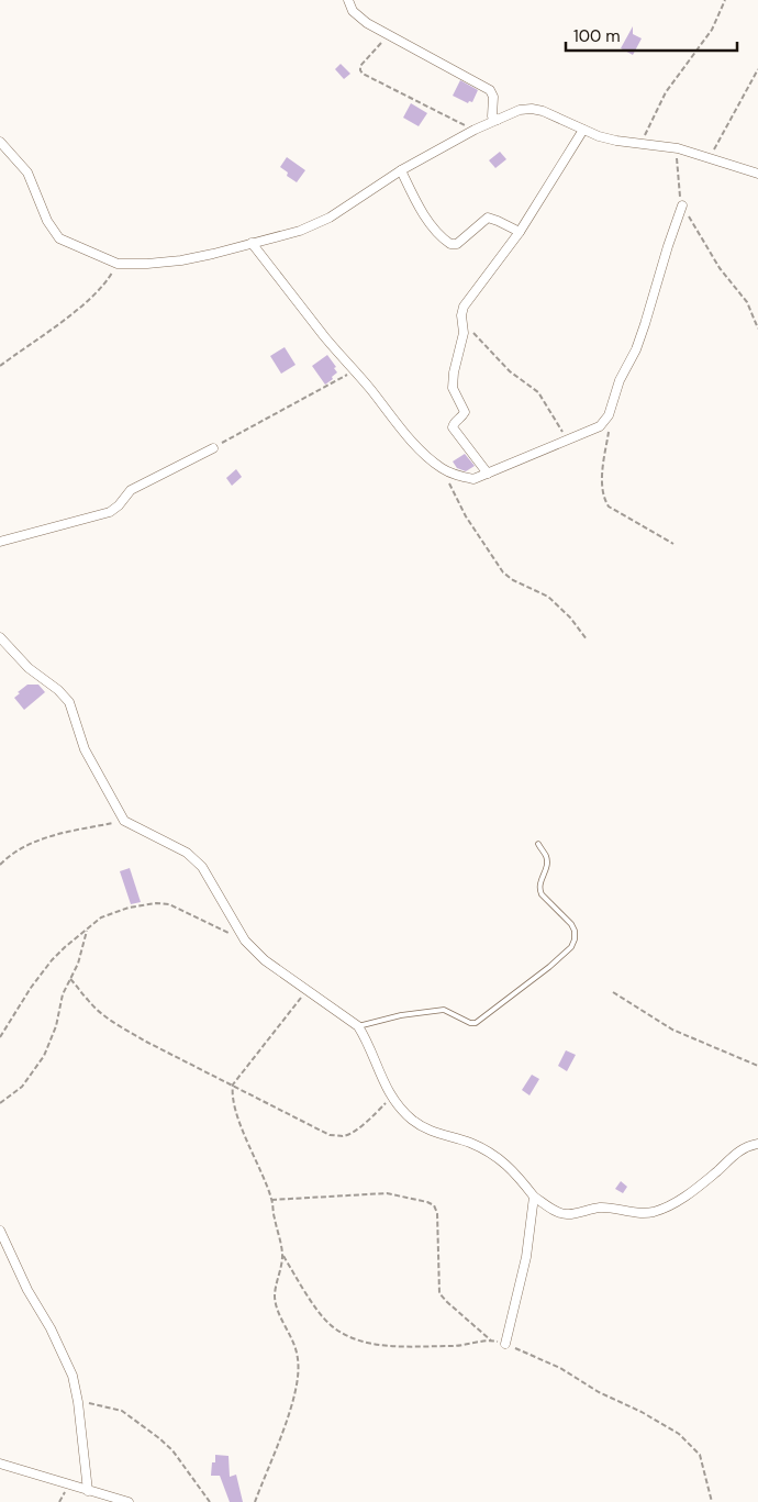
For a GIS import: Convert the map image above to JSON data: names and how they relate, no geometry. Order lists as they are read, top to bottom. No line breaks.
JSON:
{"scale_bar":"100 m"}
